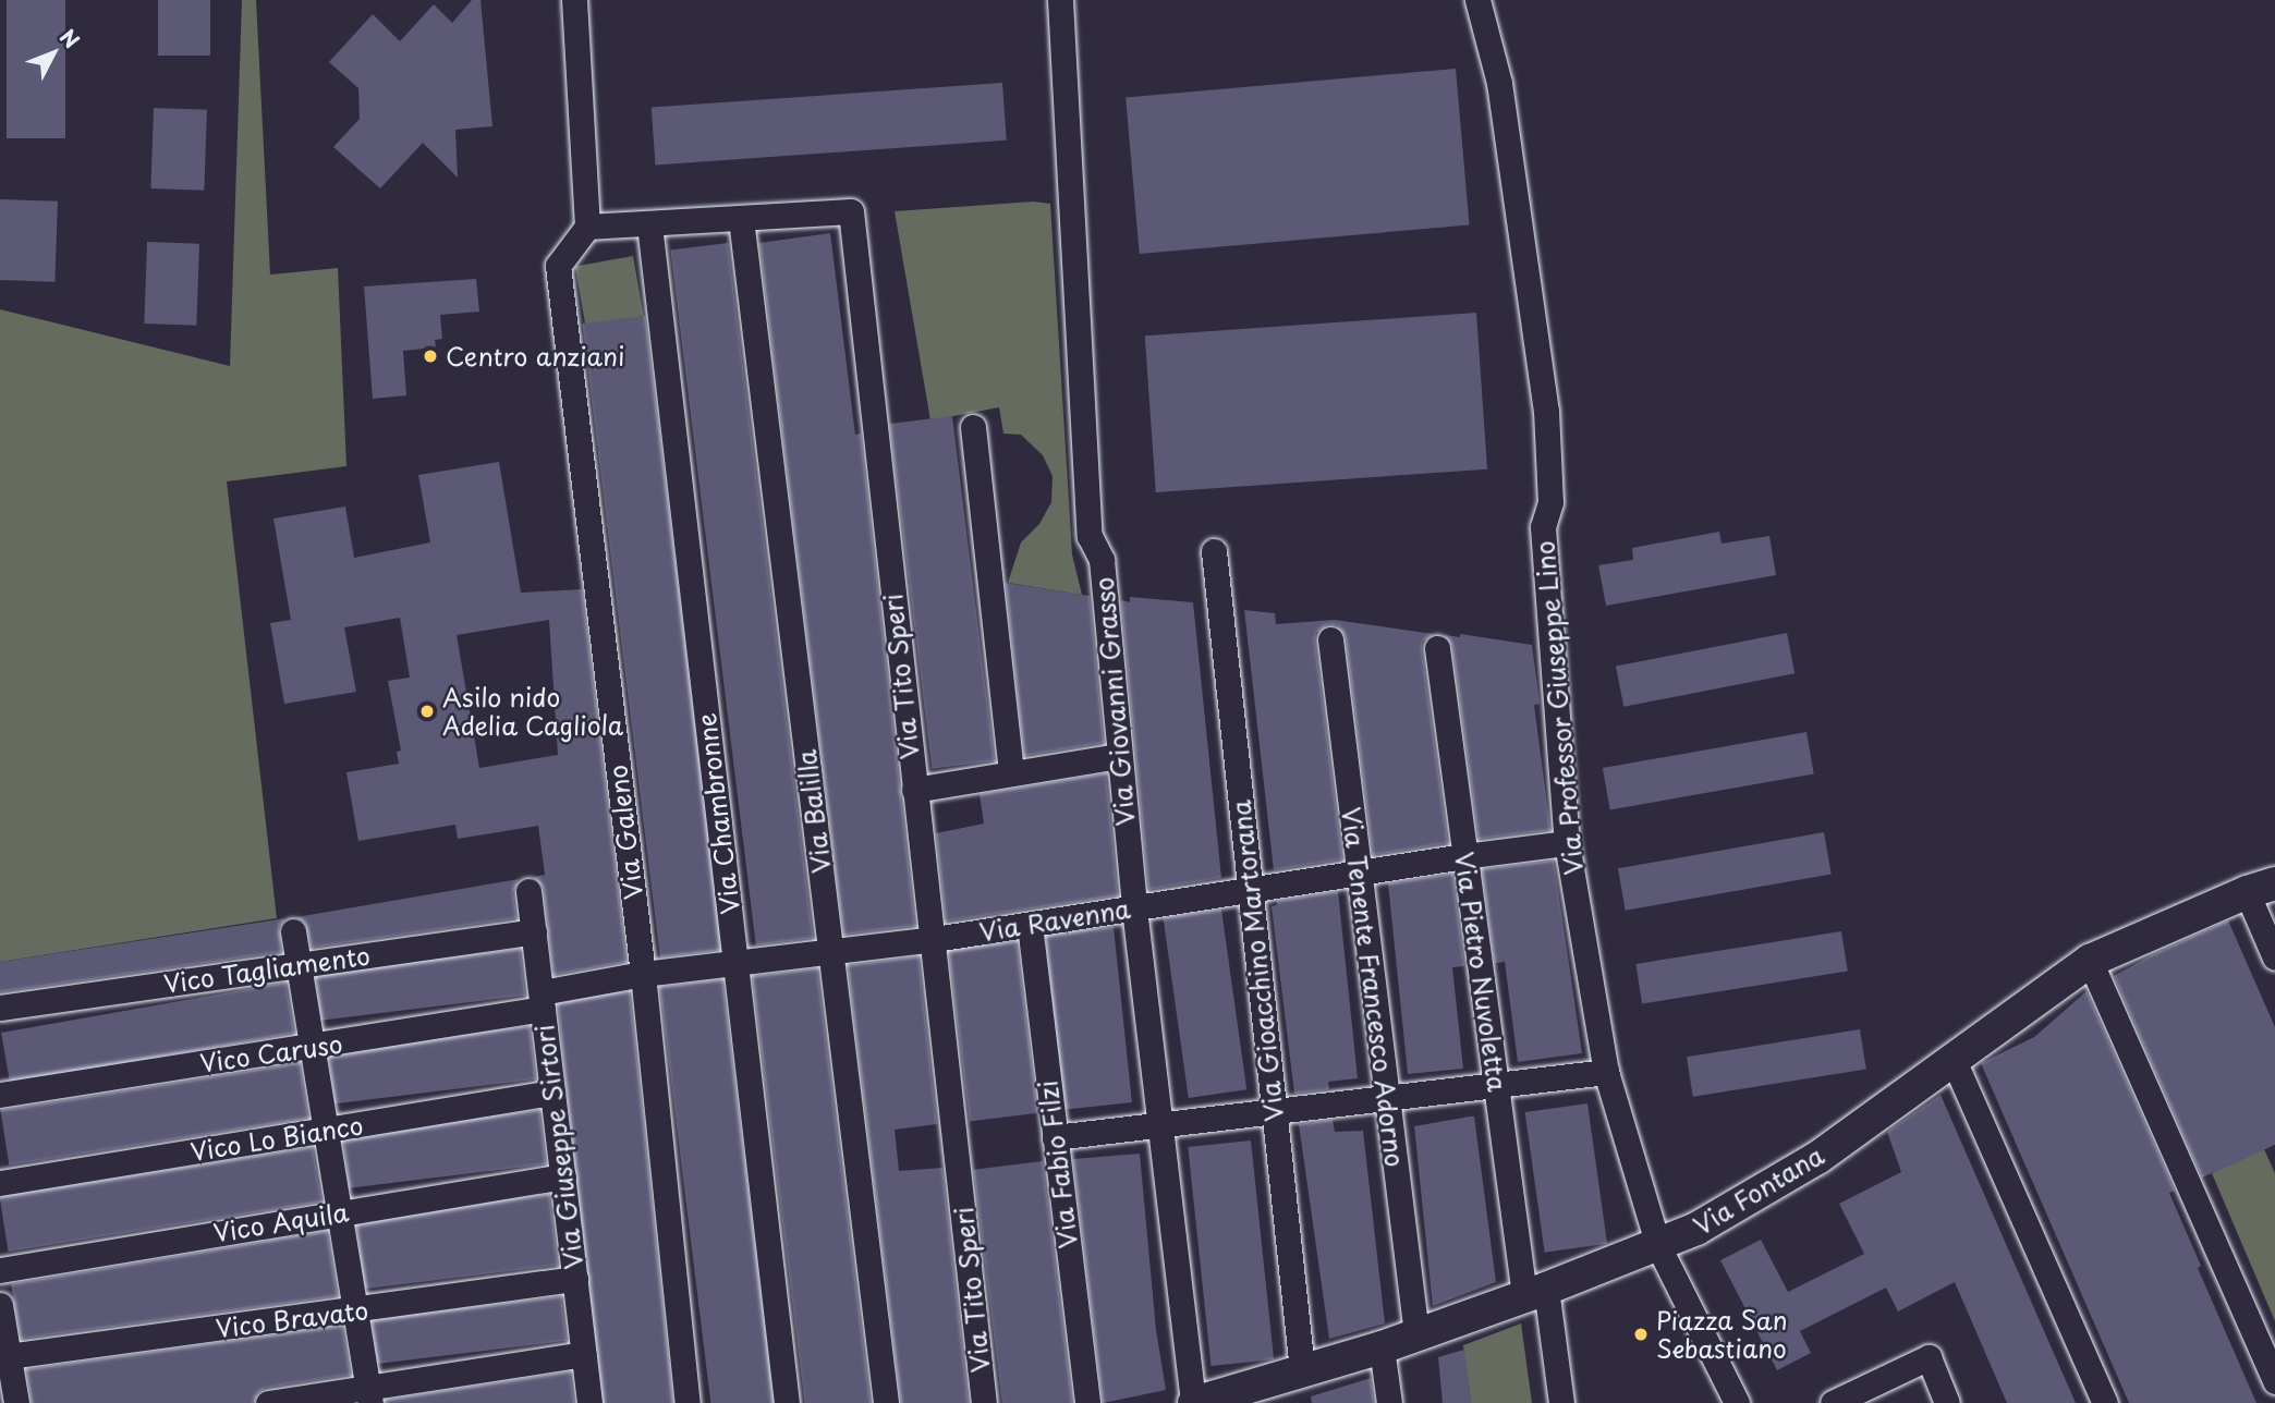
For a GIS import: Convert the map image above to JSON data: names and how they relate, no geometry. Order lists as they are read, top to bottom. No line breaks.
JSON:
{"streets":{"street":["Via Tito Speri","Via Giovanni Grasso","Via Professor Giuseppe Lino","Via Balilla","Via Chambronne","Via Galeno","Via Ravenna","Via Gioacchino Martorana","Vico Tagliamento","Via Pietro Nuvoletta","Via Tenente Francesco Adorno","Vico Caruso","Vico Lo Bianco","Via Giuseppe Sirtori","Via Fabio Filzi","Via Fontana","Vico Aquila","Vico Bravato"]},"crossings":[["Via Tito Speri","Via Balilla"],["Via Tito Speri","Via Chambronne"],["Via Tito Speri","Via Galeno"],["Via Tito Speri","Via Ravenna"],["Via Giovanni Grasso","Via Ravenna"],["Via Giovanni Grasso","Via Fontana"],["Via Professor Giuseppe Lino","Via Ravenna"],["Via Professor Giuseppe Lino","Via Fontana"],["Via Balilla","Via Ravenna"],["Via Chambronne","Via Ravenna"],["Via Galeno","Via Ravenna"],["Via Ravenna","Via Gioacchino Martorana"],["Via Ravenna","Via Pietro Nuvoletta"],["Via Ravenna","Via Tenente Francesco Adorno"],["Via Ravenna","Vico Caruso"],["Via Ravenna","Via Giuseppe Sirtori"],["Via Ravenna","Via Fabio Filzi"],["Via Gioacchino Martorana","Via Fontana"],["Vico Tagliamento","Via Giuseppe Sirtori"],["Via Pietro Nuvoletta","Via Fontana"],["Via Tenente Francesco Adorno","Via Fontana"],["Vico Caruso","Via Giuseppe Sirtori"],["Vico Lo Bianco","Via Giuseppe Sirtori"],["Via Giuseppe Sirtori","Vico Aquila"],["Via Giuseppe Sirtori","Vico Bravato"]],"places":["Centro anziani","Asilo nido Adelia Cagliola","Piazza San Sebastiano"],"north":"top right"}
